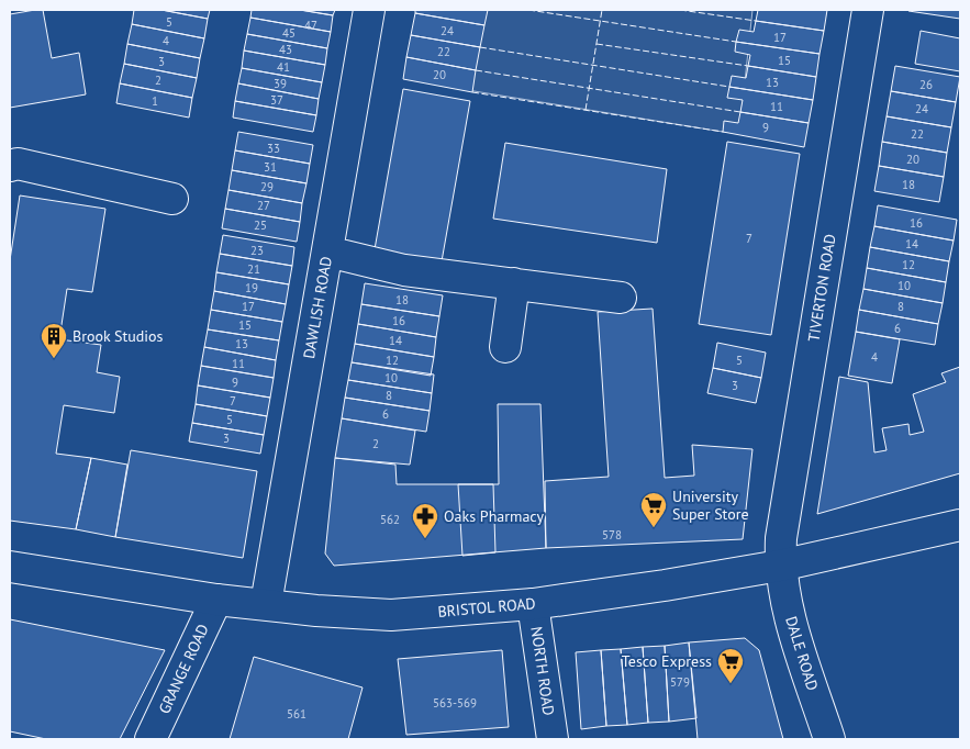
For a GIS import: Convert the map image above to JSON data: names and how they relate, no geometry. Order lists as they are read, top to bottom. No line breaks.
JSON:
{"streets":{"street":["TIVERTON ROAD","DAWLISH ROAD","BRISTOL ROAD","DALE ROAD","GRANGE ROAD","NORTH ROAD"]},"crossings":[["TIVERTON ROAD","BRISTOL ROAD"],["TIVERTON ROAD","DALE ROAD"],["DAWLISH ROAD","BRISTOL ROAD"],["BRISTOL ROAD","DALE ROAD"],["BRISTOL ROAD","GRANGE ROAD"],["BRISTOL ROAD","NORTH ROAD"]],"places":{"building":["Brook Studios"],"supermarket":["University Super Store","Tesco Express"],"pharmacy":["Oaks Pharmacy"]},"house_numbers":["5","47","24","45","17","4","43","22","15","3","41","20","2","13","39","26","37","1","11","24","9","22","33","20","31","18","29","27","16","25","7","14","23","12","21","10","19","18","17","8","16","15","6","14","13","4","12","5","11","10","9","3","8","7","6","5","3","2","562","578","579","563-569","561"]}
